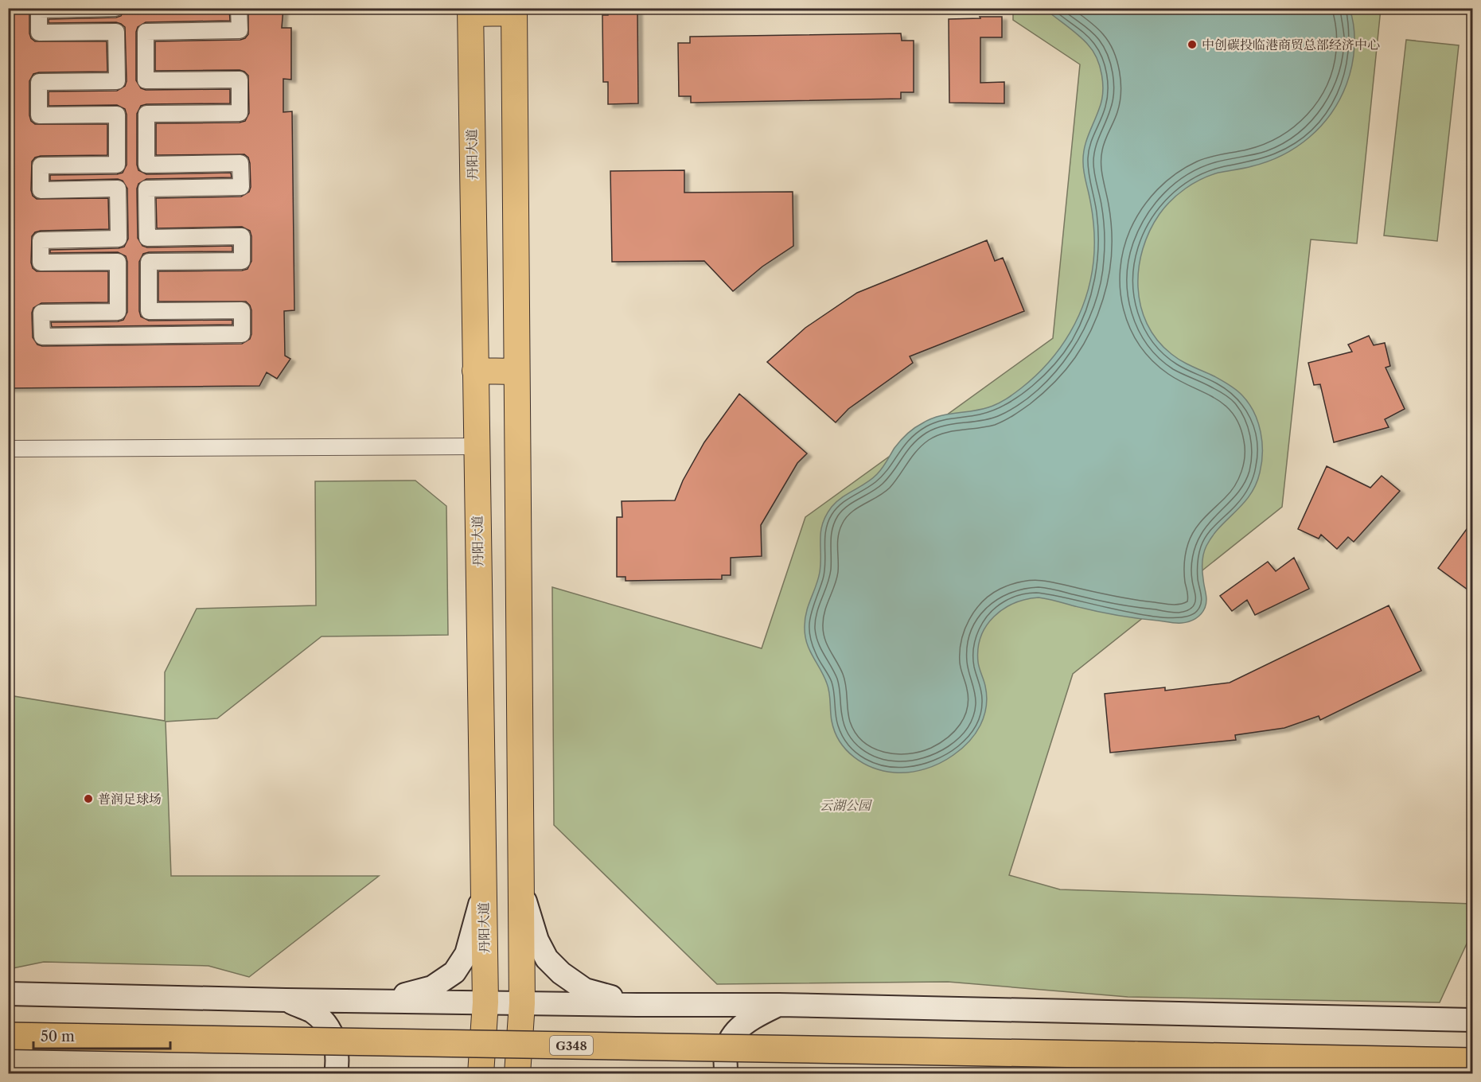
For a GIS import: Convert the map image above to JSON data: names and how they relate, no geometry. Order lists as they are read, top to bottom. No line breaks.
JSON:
{"streets":{"highway":["G348"],"main road":["丹阳大道"]},"parks":["云湖公园"],"places":["中创碳投临港商贸总部经济中心","普润足球场"],"scale_bar":"50 m"}
